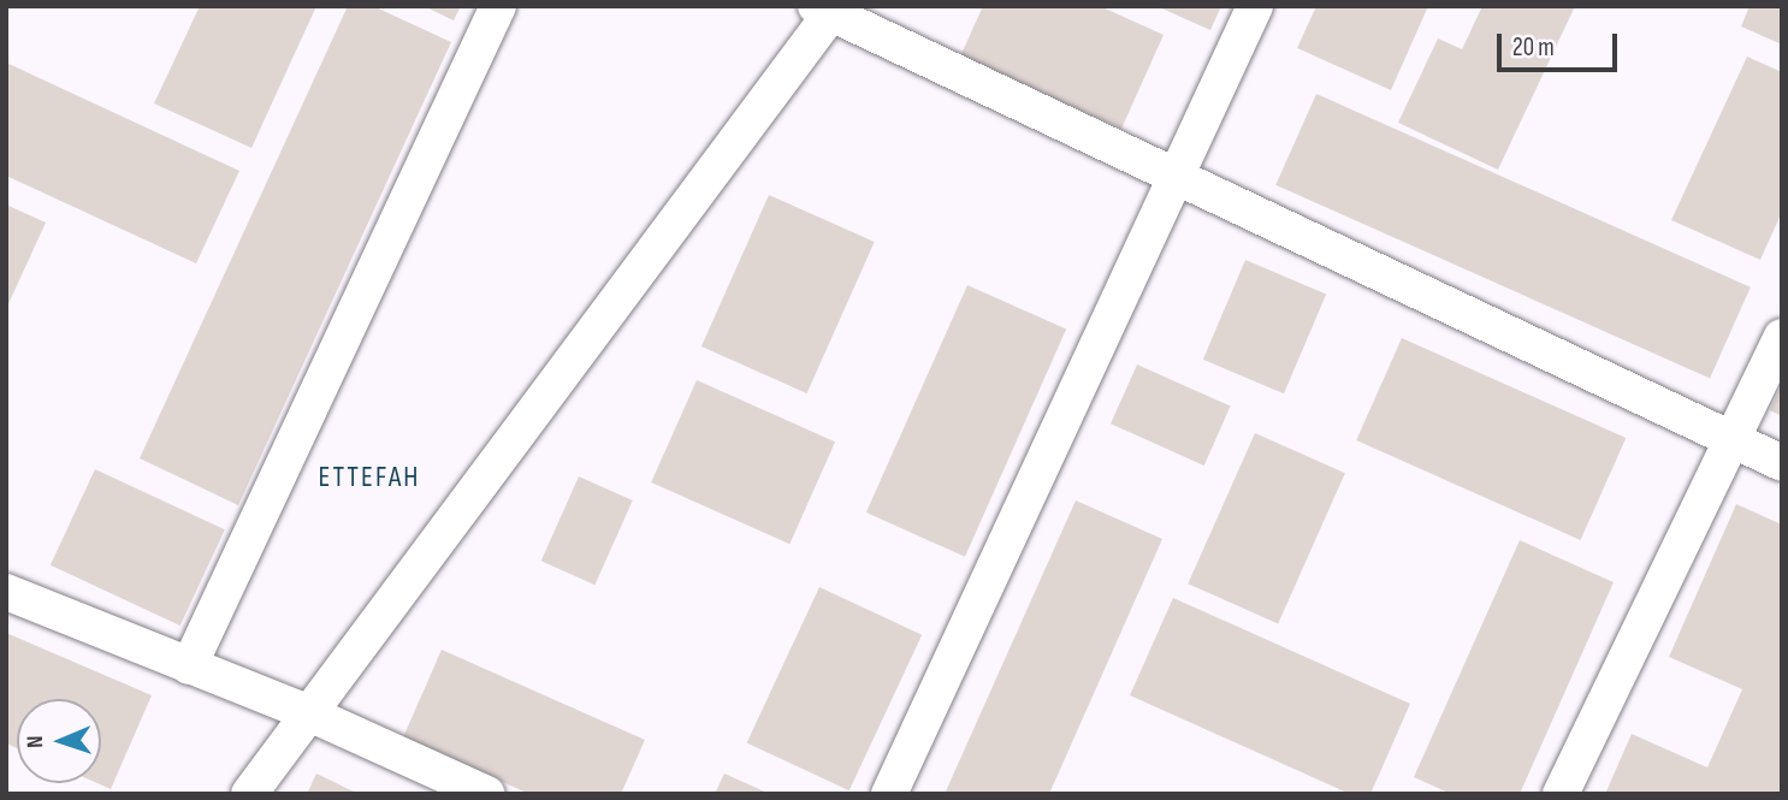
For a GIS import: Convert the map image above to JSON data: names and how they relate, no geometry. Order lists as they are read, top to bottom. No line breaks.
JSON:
{"districts":["ETTEFAH"],"scale_bar":"20 m","north":"left"}
